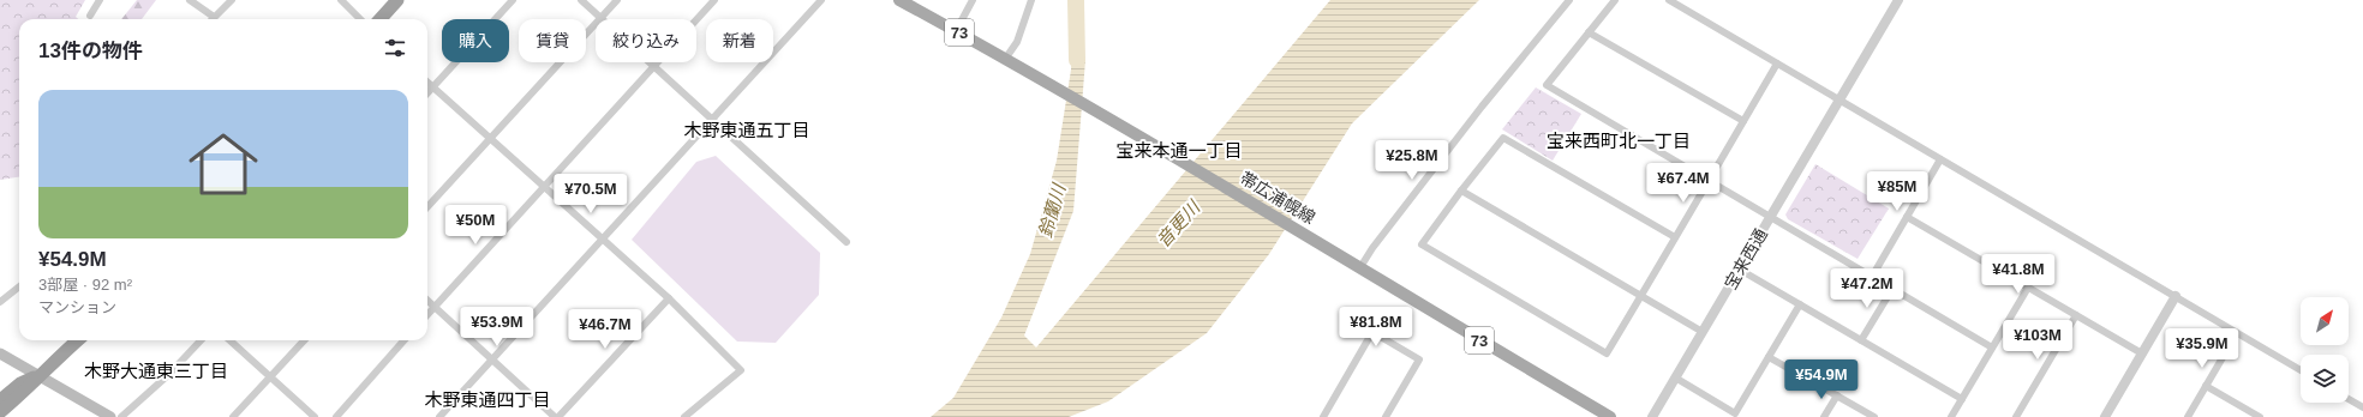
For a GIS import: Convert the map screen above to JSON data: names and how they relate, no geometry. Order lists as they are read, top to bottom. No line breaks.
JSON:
{"streets":{"main road":["73","帯広浦幌線"],"street":["宝来西通"]},"districts":["木野東通五丁目","宝来西町北一丁目","宝来本通一丁目","木野大通東三丁目","木野東通四丁目"],"water":["鈴蘭川","音更川"],"north":"top right","page":{"chip":["購入","賃貸","絞り込み","新着"],"heading":"13件の物件","list":[{"name":"¥54.9M","note":"3部屋 · 92 m² · マンション"}],"price":["¥25.8M","¥67.4M","¥85M","¥70.5M","¥50M","¥41.8M","¥47.2M","¥53.9M","¥81.8M","¥46.7M","¥103M","¥35.9M","¥54.9M"]}}
